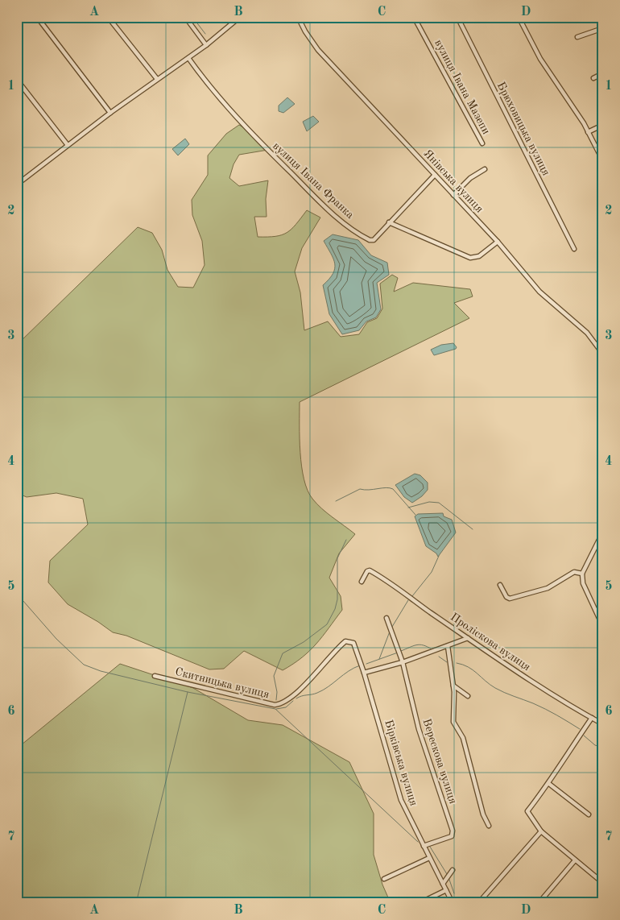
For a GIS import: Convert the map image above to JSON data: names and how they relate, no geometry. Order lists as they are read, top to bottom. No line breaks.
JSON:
{"streets":{"street":["вулиця Івана Мазепи","Брюховицька вулиця","вулиця Івана Франка","Янівська вулиця","Проліскова вулиця","Скитницька вулиця","Верескова вулиця","Бірківська вулиця"]},"crossings":[["вулиця Івана Франка","Янівська вулиця"],["Скитницька вулиця","Бірківська вулиця"],["Верескова вулиця","Бірківська вулиця"]],"grid":{"columns":["A","B","C","D"],"rows":["1","2","3","4","5","6","7"]}}
